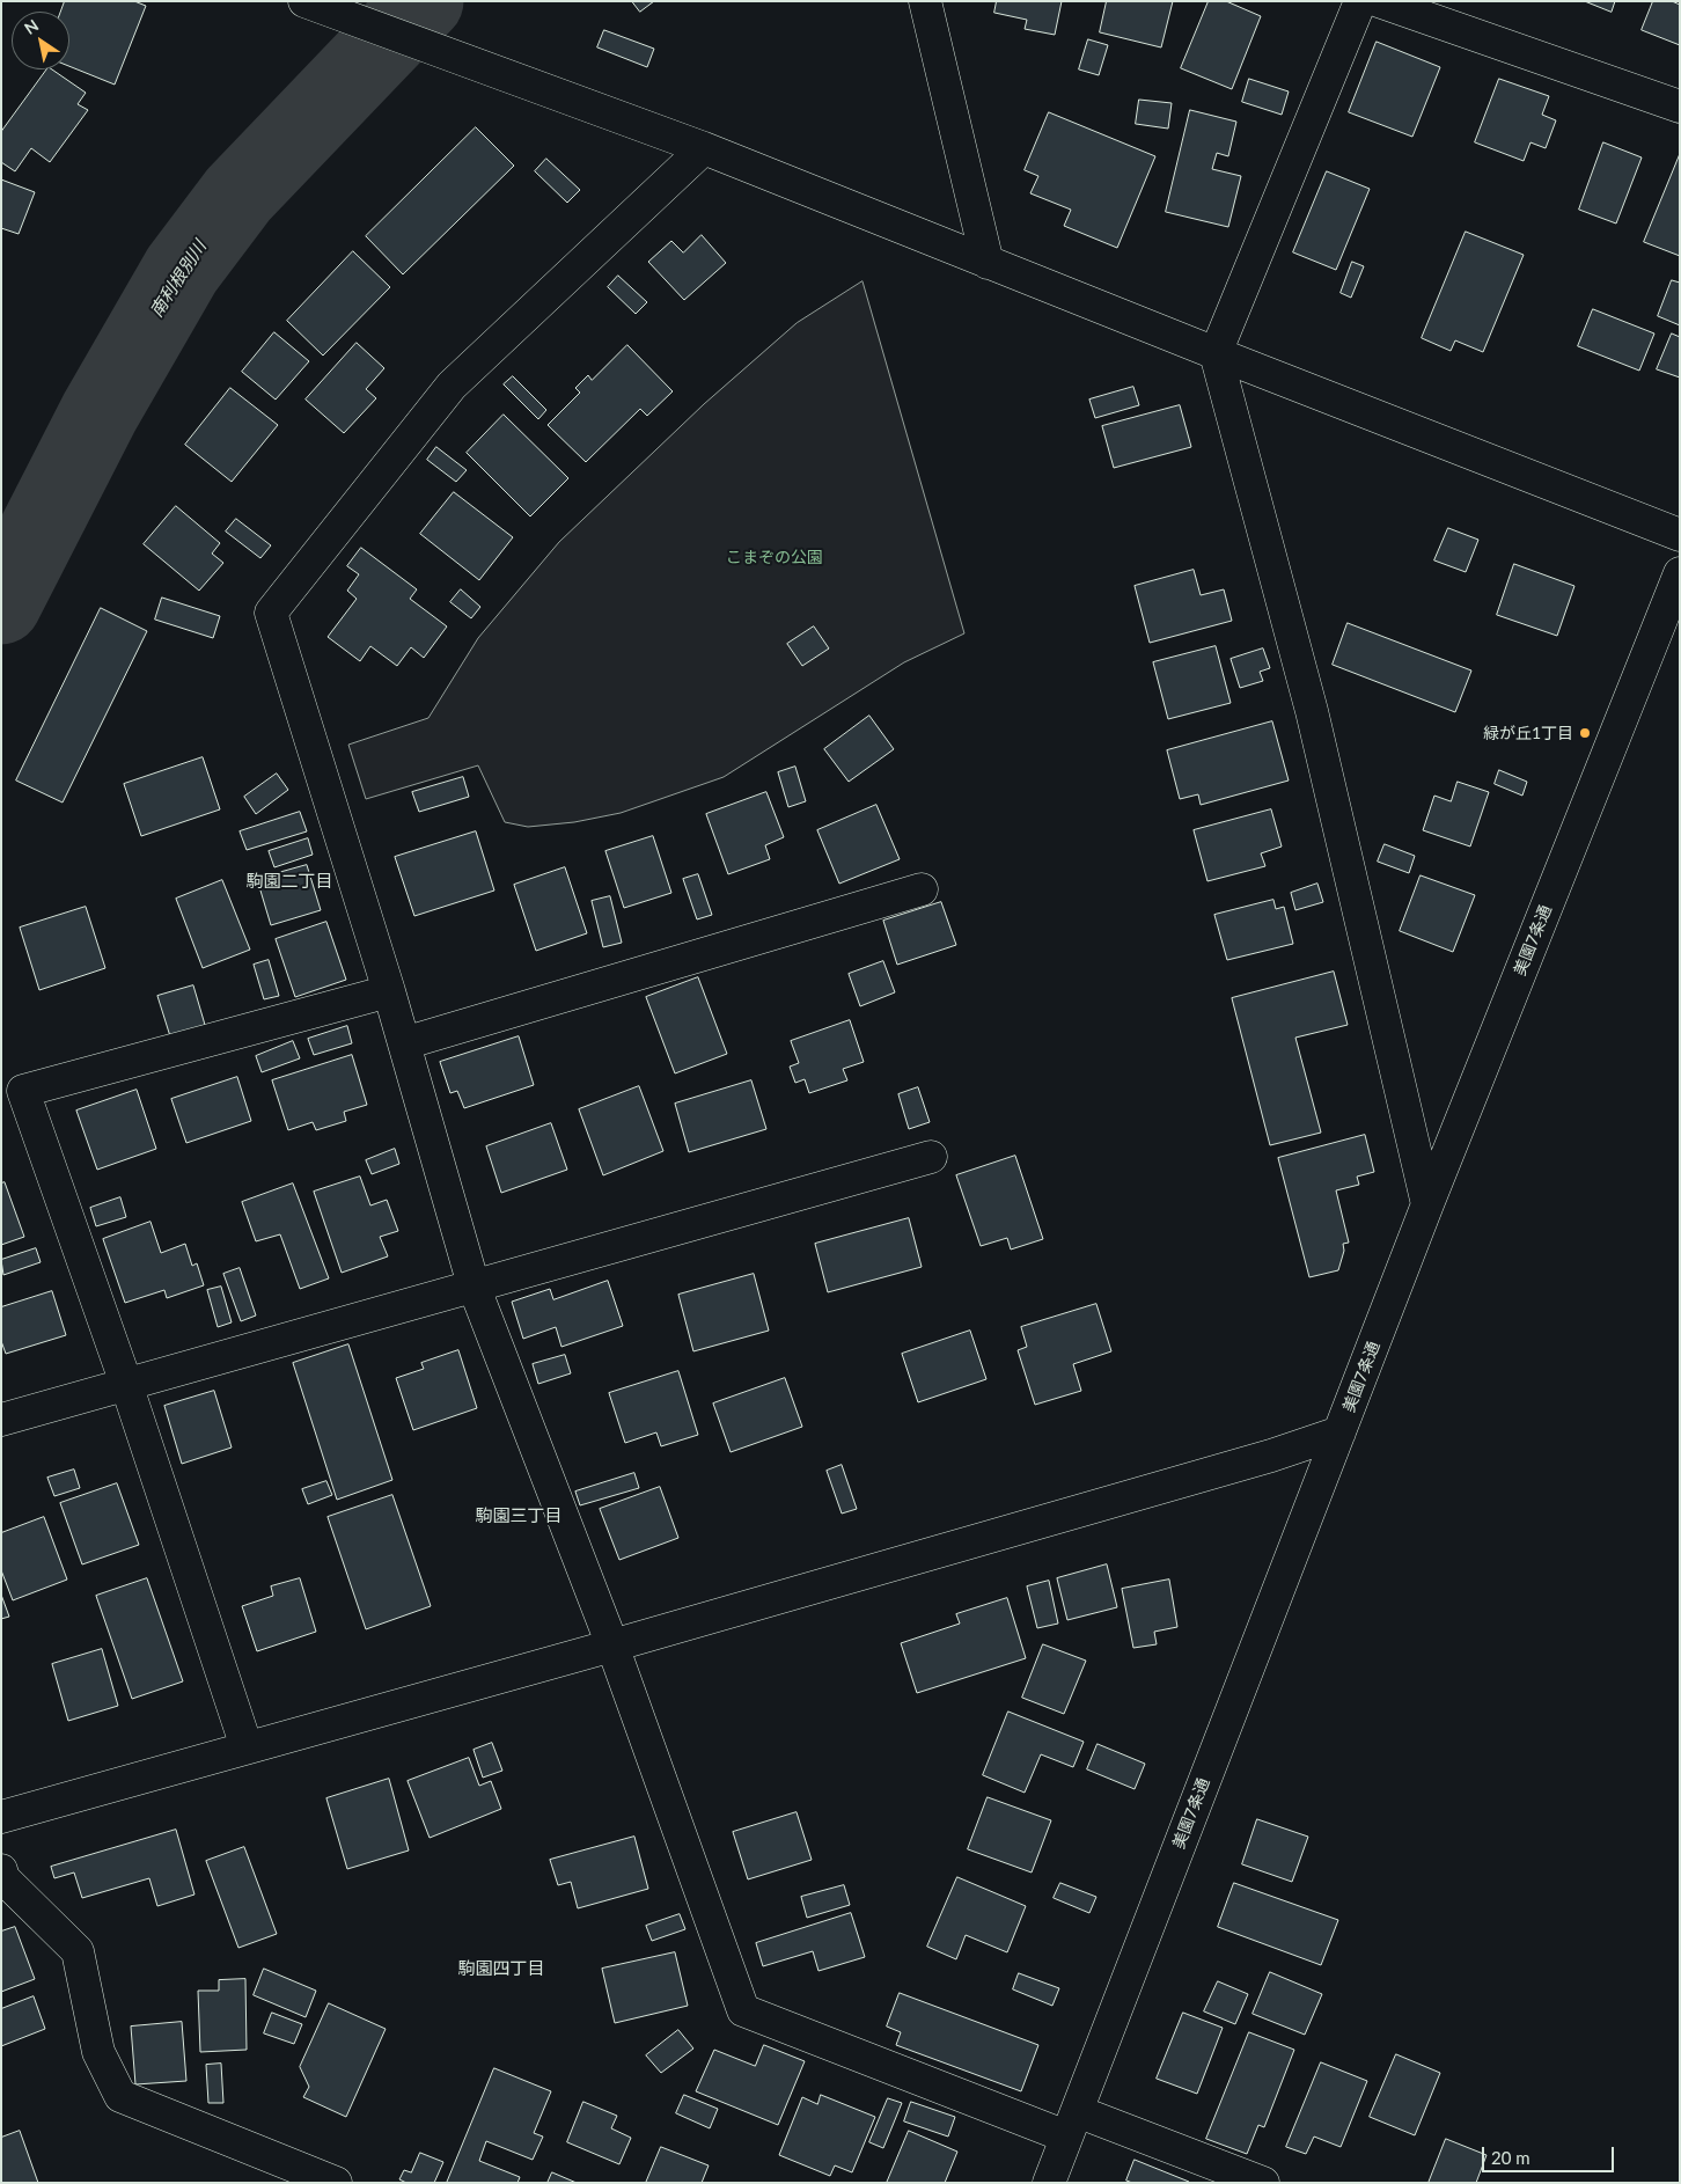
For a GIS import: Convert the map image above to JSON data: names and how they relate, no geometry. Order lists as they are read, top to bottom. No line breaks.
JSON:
{"streets":{"street":["美園7条通"]},"districts":["駒園二丁目","駒園三丁目","駒園四丁目"],"water":["南利根別川"],"parks":["こまぞの公園"],"places":["緑が丘1丁目"],"scale_bar":"20 m","north":"top left"}
